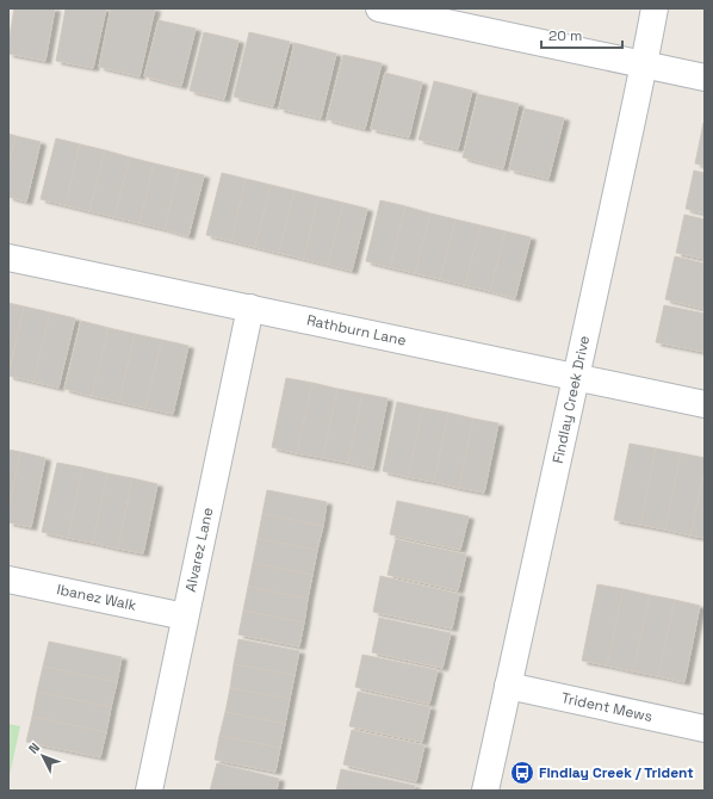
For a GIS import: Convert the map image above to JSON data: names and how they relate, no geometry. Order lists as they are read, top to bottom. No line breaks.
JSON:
{"streets":{"street":["Rathburn Lane","Findlay Creek Drive","Alvarez Lane","Ibanez Walk","Trident Mews"]},"crossings":[["Rathburn Lane","Findlay Creek Drive"],["Rathburn Lane","Alvarez Lane"],["Findlay Creek Drive","Trident Mews"],["Alvarez Lane","Ibanez Walk"]],"places":{"bus stop":["Findlay Creek / Trident"]},"scale_bar":"20 m","north":"top left"}
